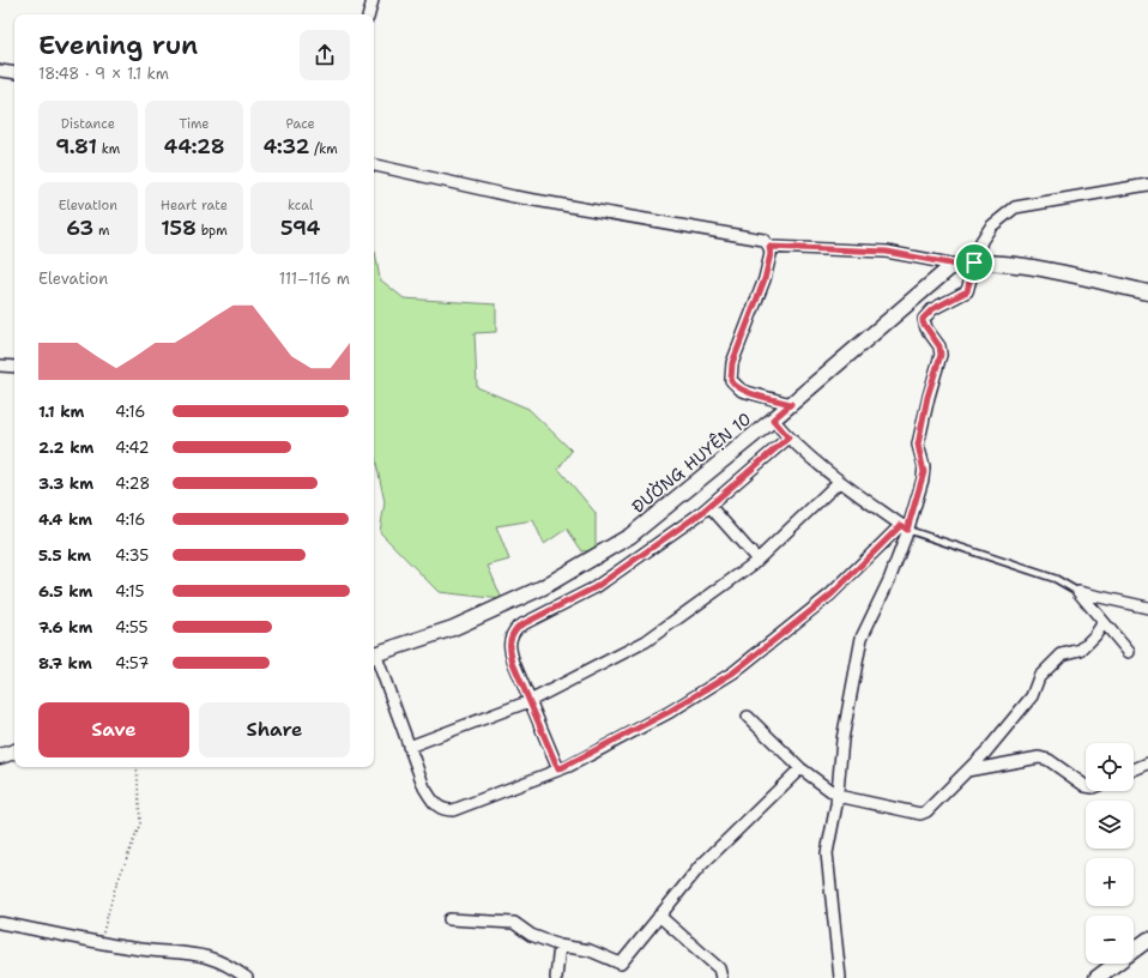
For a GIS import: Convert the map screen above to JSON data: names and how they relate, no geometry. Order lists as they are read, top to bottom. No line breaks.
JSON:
{"streets":{"street":["ĐƯỜNG HUYỆN 10"]},"page":{"heading":["Evening run","18:48 · 9 × 1.1 km"],"stats":[["Distance","9.81 km"],["Time","44:28"],["Pace","4:32 /km"],["Elevation","63 m"],["Heart rate","158 bpm"],["kcal","594"]],"chart":["Elevation","111–116 m"],"list":[{"name":"1.1 km","note":"4:16"},{"name":"2.2 km","note":"4:42"},{"name":"3.3 km","note":"4:28"},{"name":"4.4 km","note":"4:16"},{"name":"5.5 km","note":"4:35"},{"name":"6.5 km","note":"4:15"},{"name":"7.6 km","note":"4:55"},{"name":"8.7 km","note":"4:57"}],"buttons":["Save","Share"],"map_buttons":["+","−"]}}
